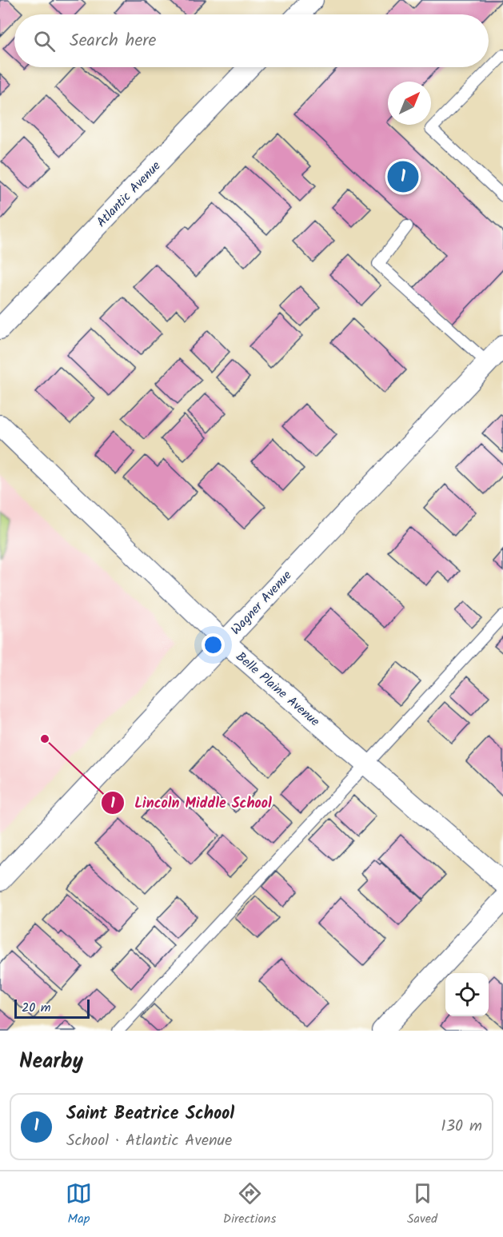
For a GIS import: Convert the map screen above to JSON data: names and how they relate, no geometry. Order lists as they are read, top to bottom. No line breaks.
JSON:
{"streets":{"street":["Atlantic Avenue","Wagner Avenue","Belle Plaine Avenue"]},"crossings":[["Wagner Avenue","Belle Plaine Avenue"]],"places":["Lincoln Middle School"],"scale_bar":"20 m","north":"top right","page":{"search":"Search here","pins":"1","scale":"20 m","heading":"Nearby","list":[{"mark":"1","name":"Saint Beatrice School","note":"School · Atlantic Avenue","value":"130 m"}],"nav":["Map","Directions","Saved"]}}
